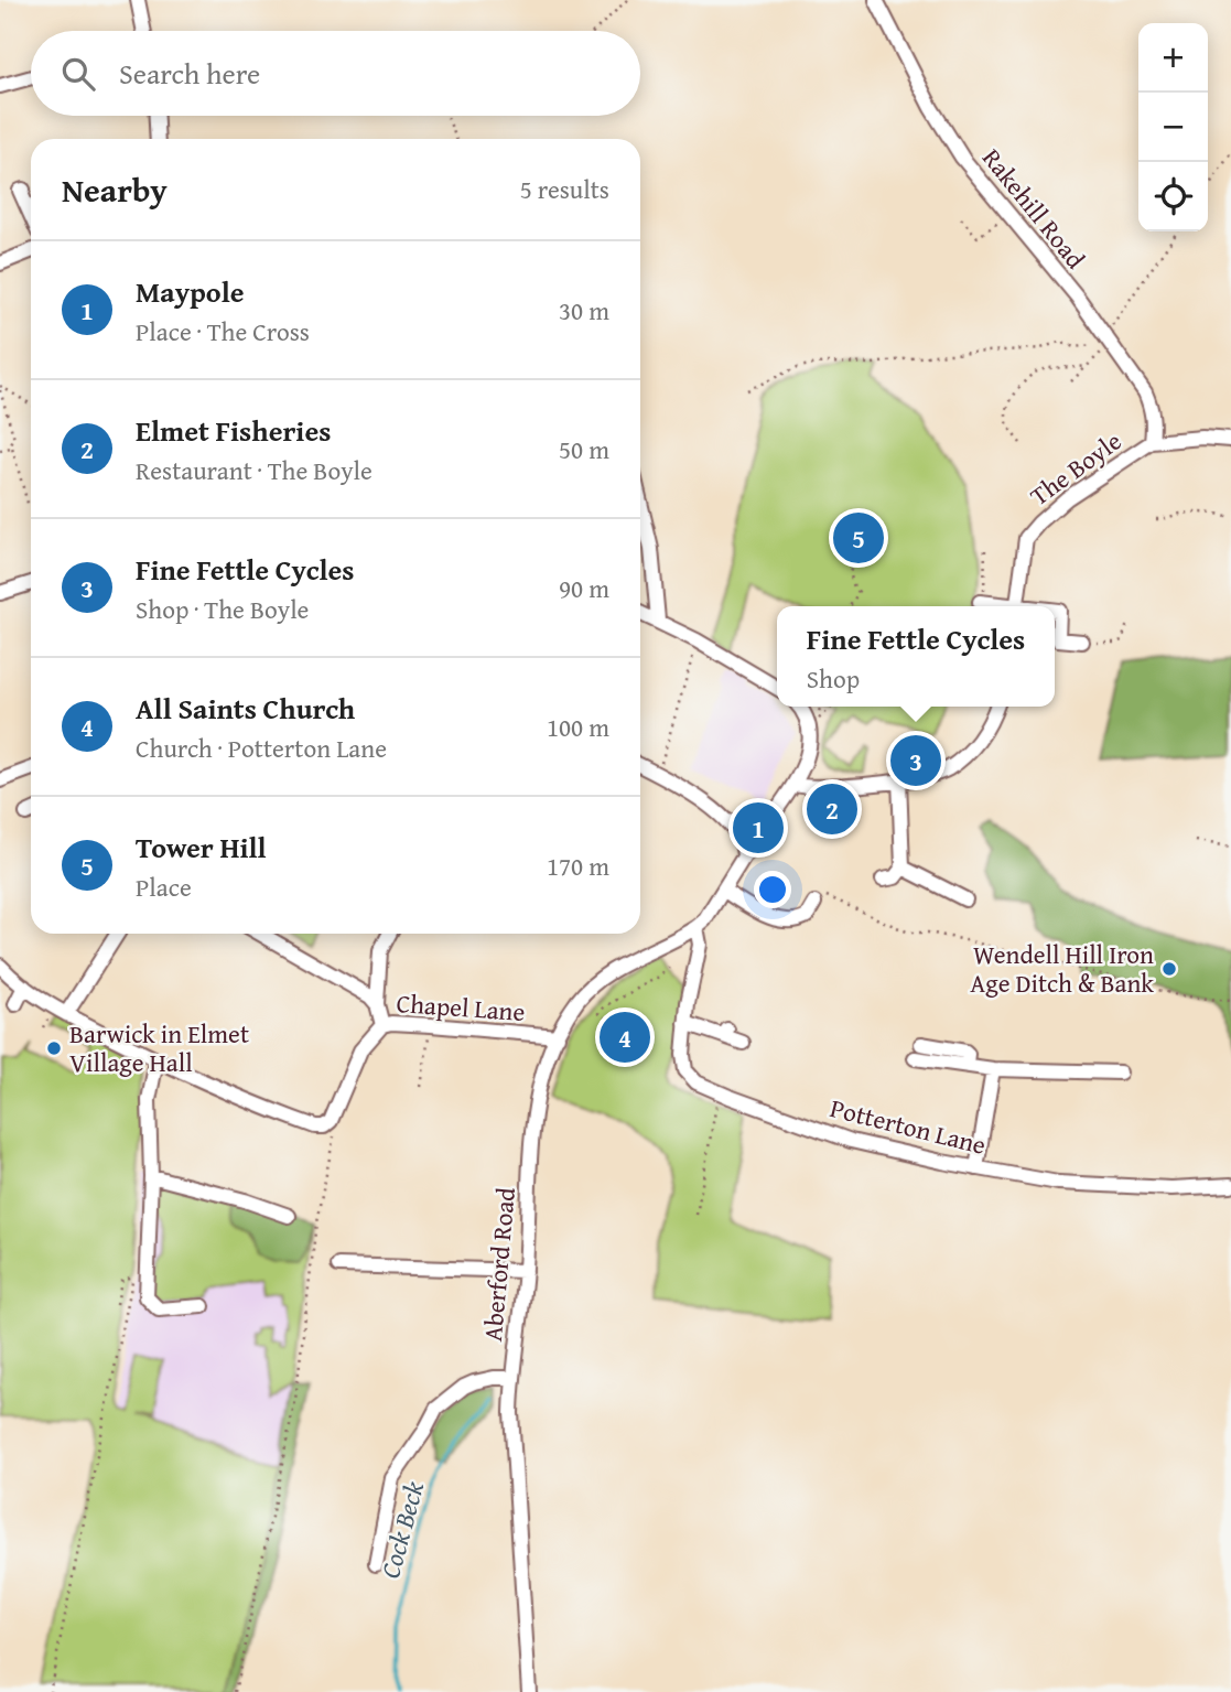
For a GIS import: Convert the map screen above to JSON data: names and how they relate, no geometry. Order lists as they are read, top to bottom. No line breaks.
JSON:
{"streets":{"street":["Rakehill Road","The Boyle","Chapel Lane","Potterton Lane","Aberford Road"]},"crossings":[["Rakehill Road","The Boyle"],["Chapel Lane","Aberford Road"],["Potterton Lane","Aberford Road"]],"water":["Cock Beck"],"places":["Wendell Hill Iron Age Ditch & Bank","Barwick in Elmet Village Hall"],"page":{"map_buttons":["+","−"],"search":"Search here","heading":["Nearby","5 results"],"list":[{"mark":"1","name":"Maypole","note":"Place · The Cross","value":"30 m"},{"mark":"2","name":"Elmet Fisheries","note":"Restaurant · The Boyle","value":"50 m"},{"mark":"3","name":"Fine Fettle Cycles","note":"Shop · The Boyle","value":"90 m"},{"mark":"4","name":"All Saints Church","note":"Church · Potterton Lane","value":"100 m"},{"mark":"5","name":"Tower Hill","note":"Place","value":"170 m"}],"pins":["5","3","2","1","4"],"popup":["Fine Fettle Cycles","Shop"]}}
